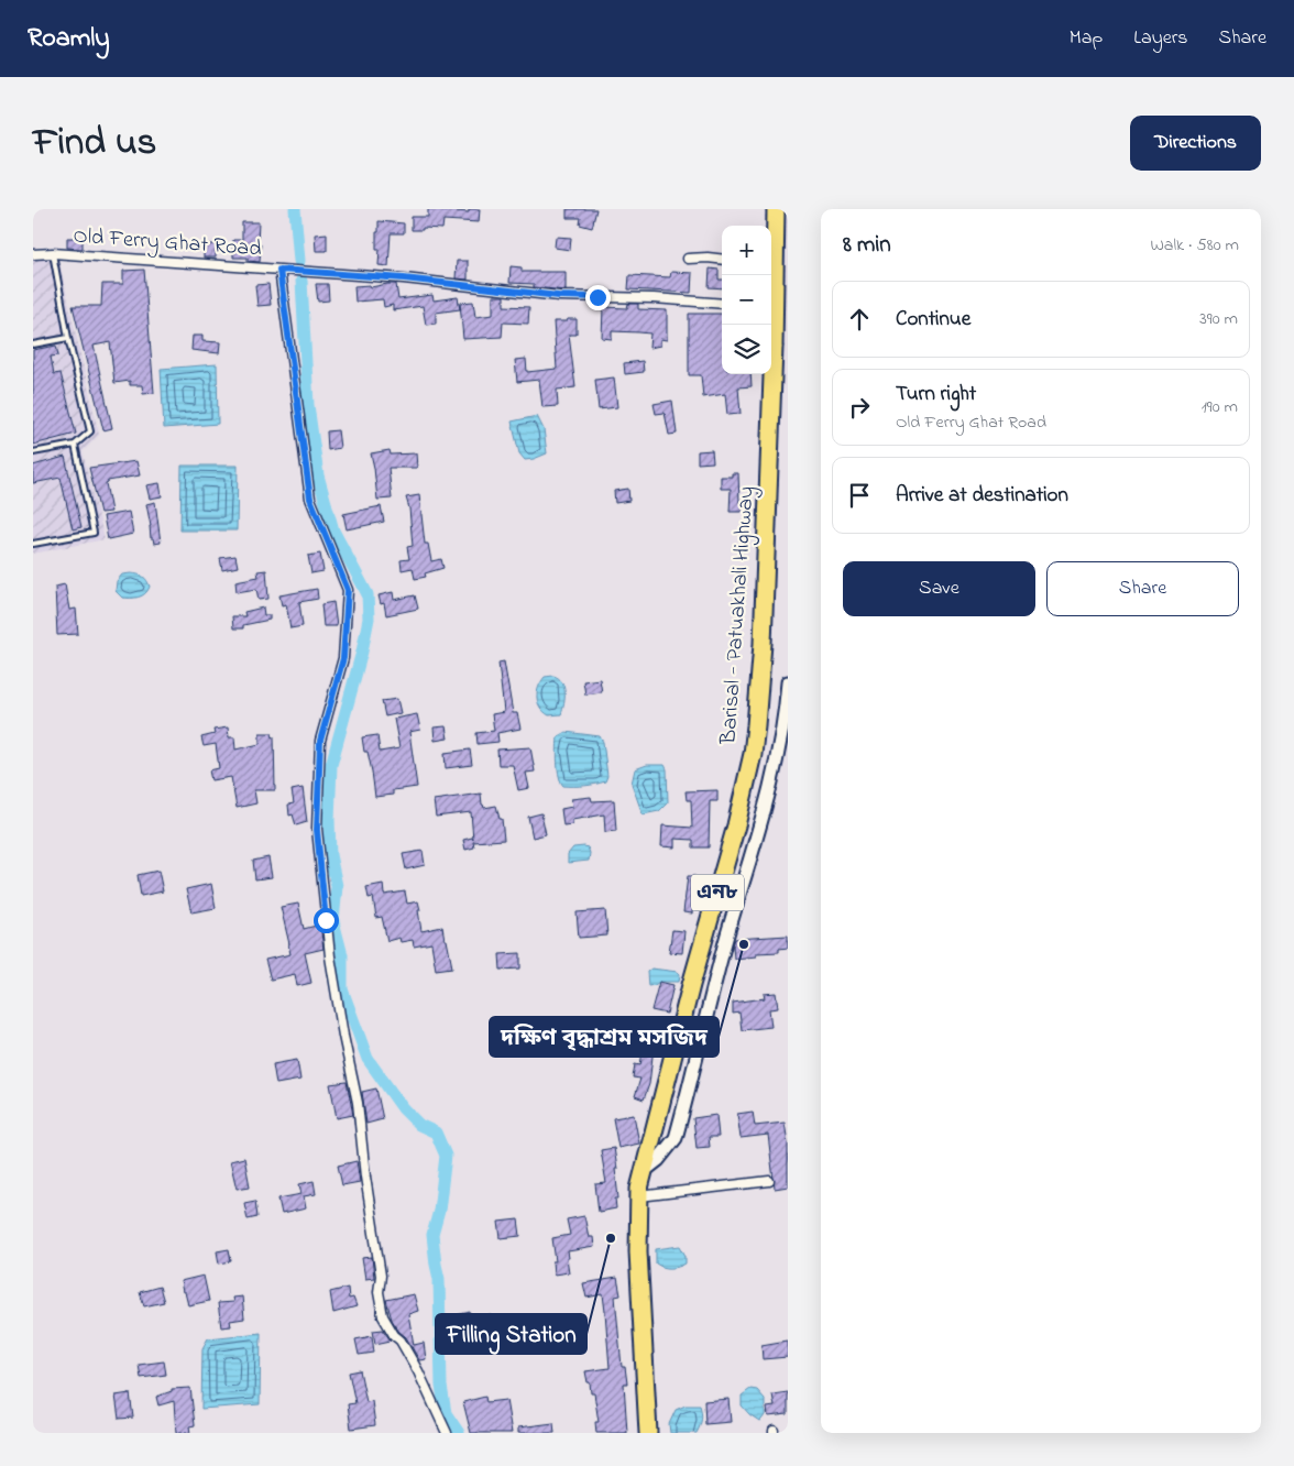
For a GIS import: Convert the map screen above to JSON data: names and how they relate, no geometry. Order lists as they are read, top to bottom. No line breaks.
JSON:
{"streets":{"highway":["Barisal - Patuakhali Highway","এন৮"],"street":["Old Ferry Ghat Road"]},"places":["দক্ষিণ বৃদ্ধাশ্রম মসজিদ","Filling Station"],"page":{"header":"Roamly","nav":["Map","Layers","Share"],"title":"Find us","buttons":["Directions",["Save","Share"]],"heading":["8 min","Walk · 580 m"],"map_buttons":["+","−"],"list":[["Continue","390 m"],["Turn right","Old Ferry Ghat Road","190 m"],"Arrive at destination"]}}
